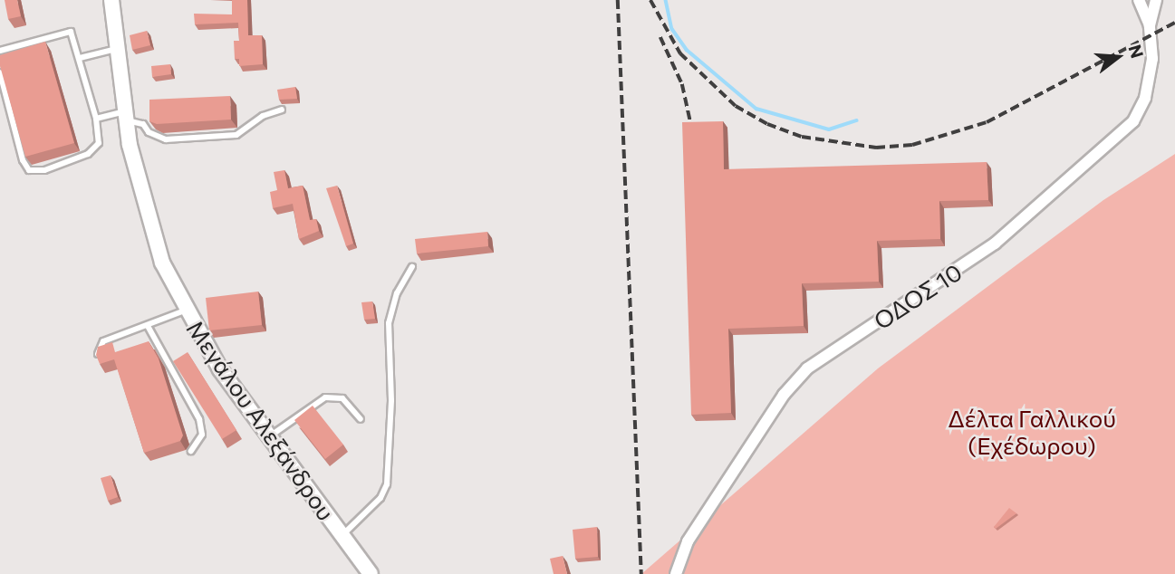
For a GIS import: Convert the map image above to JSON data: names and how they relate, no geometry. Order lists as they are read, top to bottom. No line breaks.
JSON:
{"streets":{"street":["ΟΔΟΣ 10","Μεγάλου Αλεξάνδρου"]},"parks":["Δέλτα Γαλλικού (Εχέδωρου)"],"north":"right"}
